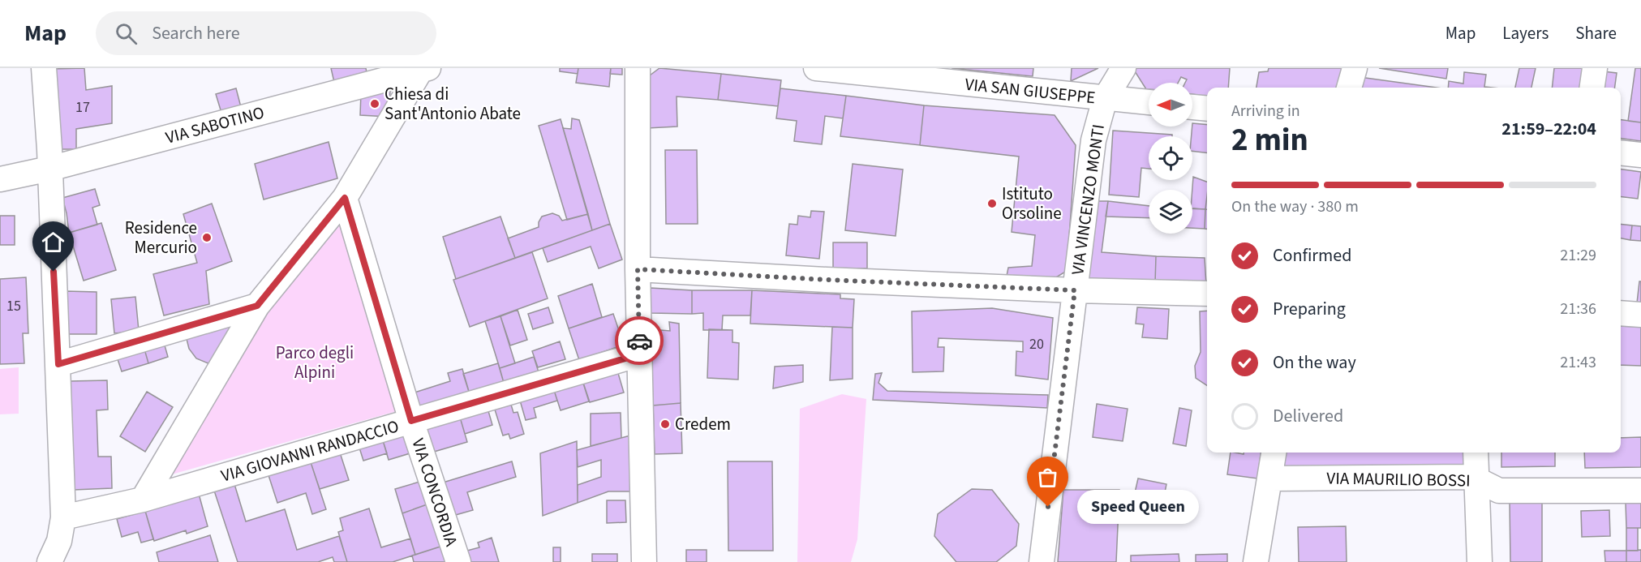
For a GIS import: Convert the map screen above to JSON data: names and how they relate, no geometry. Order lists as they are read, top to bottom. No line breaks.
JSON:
{"streets":{"street":["VIA SAN GIUSEPPE","VIA SABOTINO","VIA VINCENZO MONTI","VIA GIOVANNI RANDACCIO","VIA MAURILIO BOSSI","VIA CONCORDIA"]},"crossings":[["VIA SAN GIUSEPPE","VIA VINCENZO MONTI"],["VIA GIOVANNI RANDACCIO","VIA CONCORDIA"]],"parks":["Parco degli Alpini"],"places":["Chiesa di Sant'Antonio Abate","Istituto Orsoline","Residence Mercurio","Credem","Speed Queen"],"house_numbers":["17","15","20"],"north":"left","page":{"header":"Map","search":"Search here","nav":["Map","Layers","Share"],"heading":["2 min","Arriving in","21:59–22:04"],"bar":"On the way · 380 m","list":[["Confirmed","21:29"],["Preparing","21:36"],["On the way","21:43"],"Delivered"],"bubble":"Speed Queen"}}
